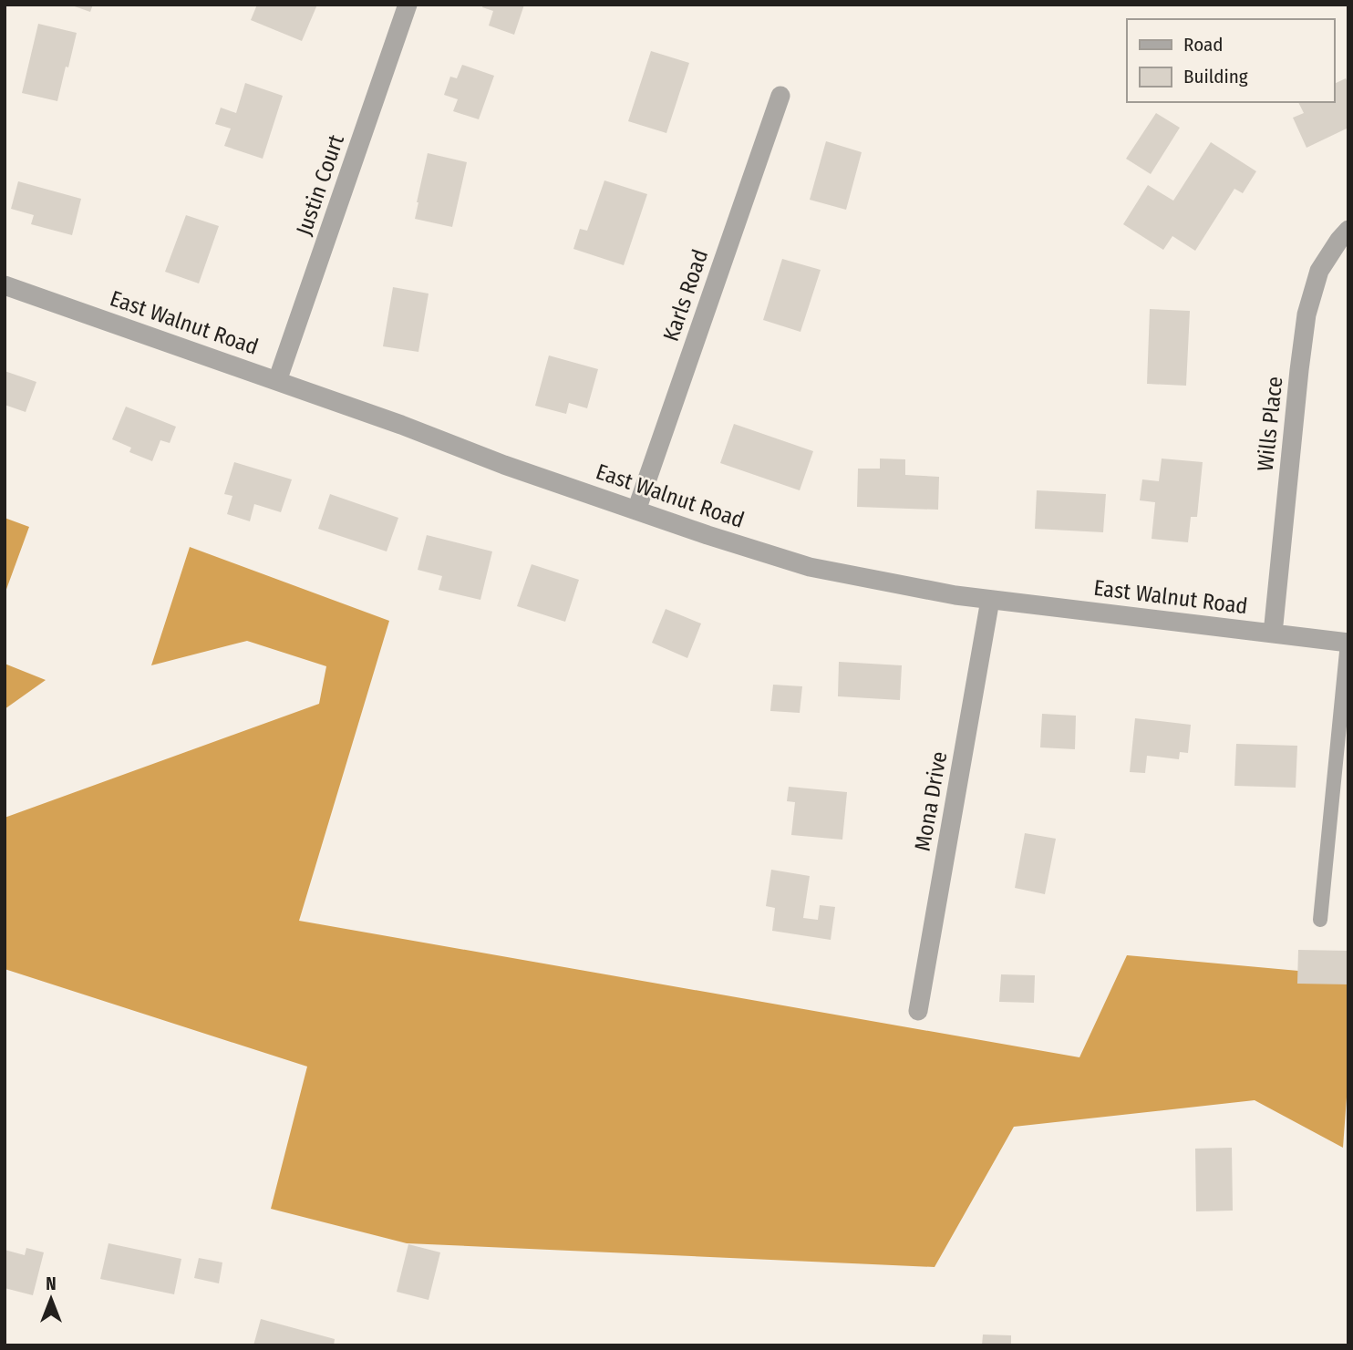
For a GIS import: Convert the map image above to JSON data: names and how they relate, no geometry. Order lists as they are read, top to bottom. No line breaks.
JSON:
{"streets":{"street":["Justin Court","Karls Road","East Walnut Road","Wills Place","Mona Drive"]},"crossings":[["Justin Court","East Walnut Road"],["Karls Road","East Walnut Road"],["East Walnut Road","Wills Place"],["East Walnut Road","Mona Drive"]],"legend":["Road","Building"],"north":"top"}
